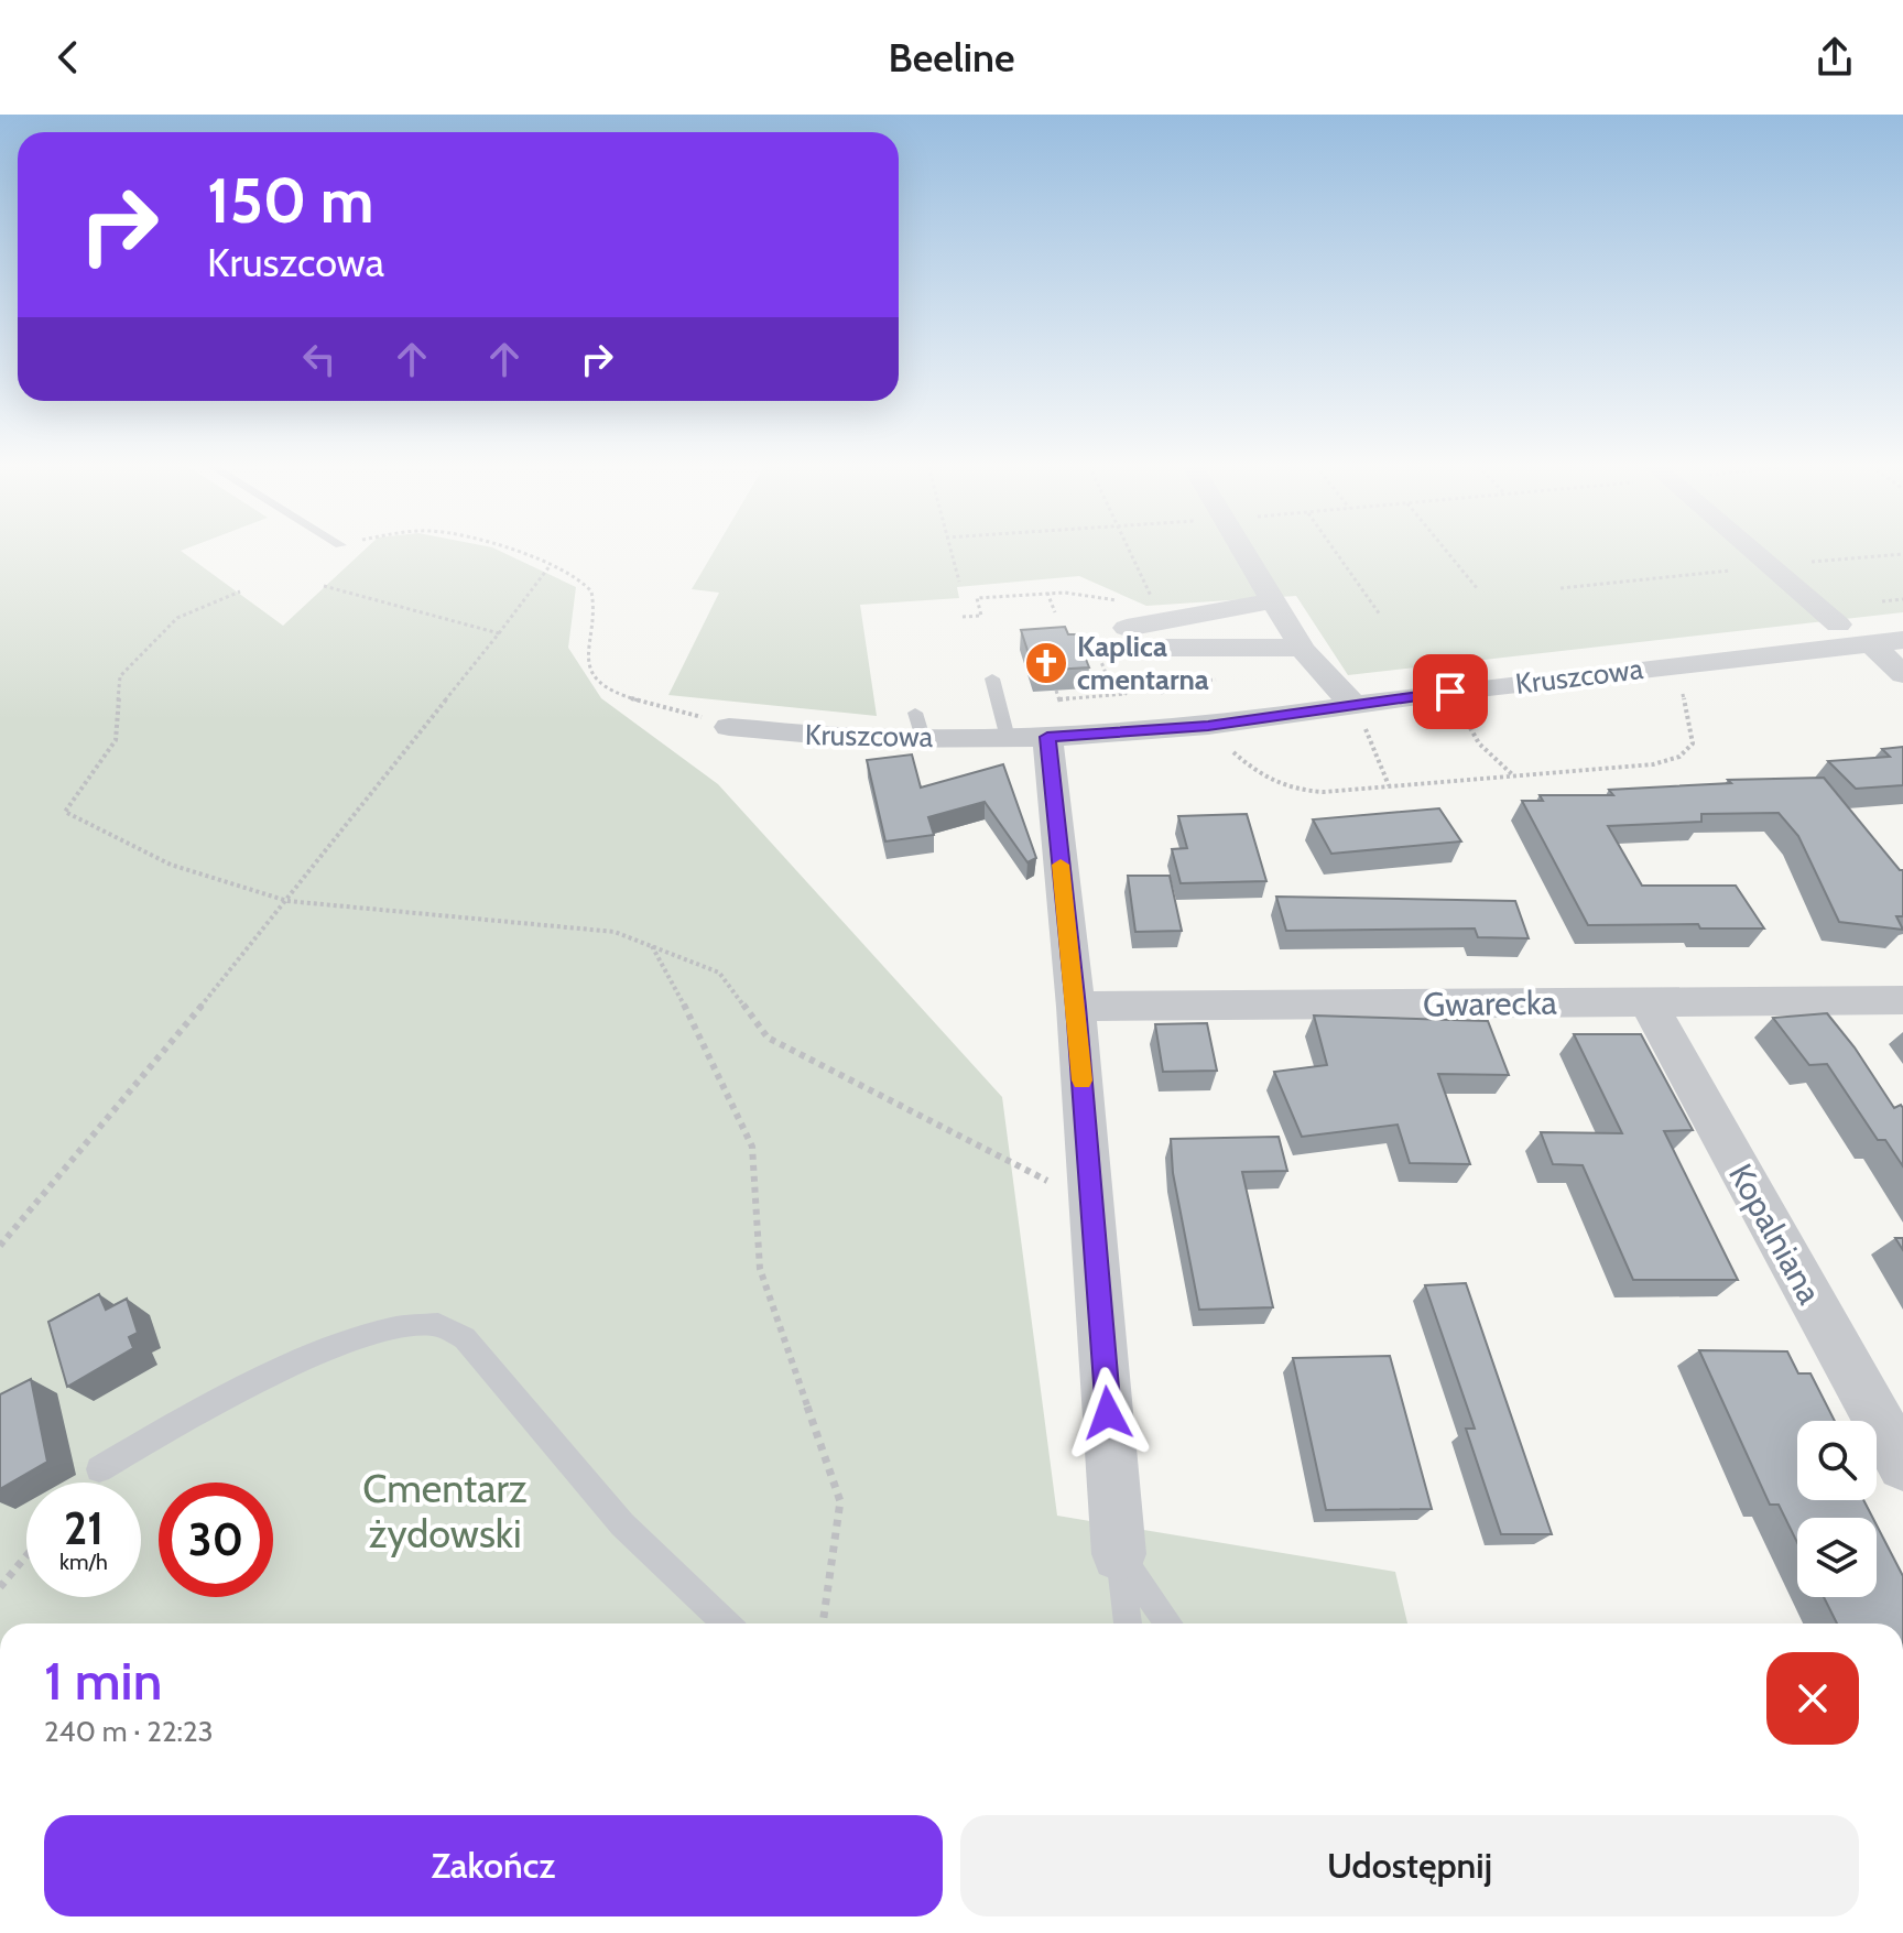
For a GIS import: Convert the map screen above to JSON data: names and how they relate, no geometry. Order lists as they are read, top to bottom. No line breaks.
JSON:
{"streets":{"street":["Kruszcowa","Gwarecka","Kopalniana"]},"crossings":[["Gwarecka","Kopalniana"]],"parks":["Cmentarz żydowski"],"places":{"church":["Kaplica cmentarna"]},"page":{"header":"Beeline","turn":["150 m","Kruszcowa"],"speed":"21 km/h","limit":"30","heading":["1 min","240 m · 22:23"],"buttons":["Zakończ","Udostępnij"]}}
